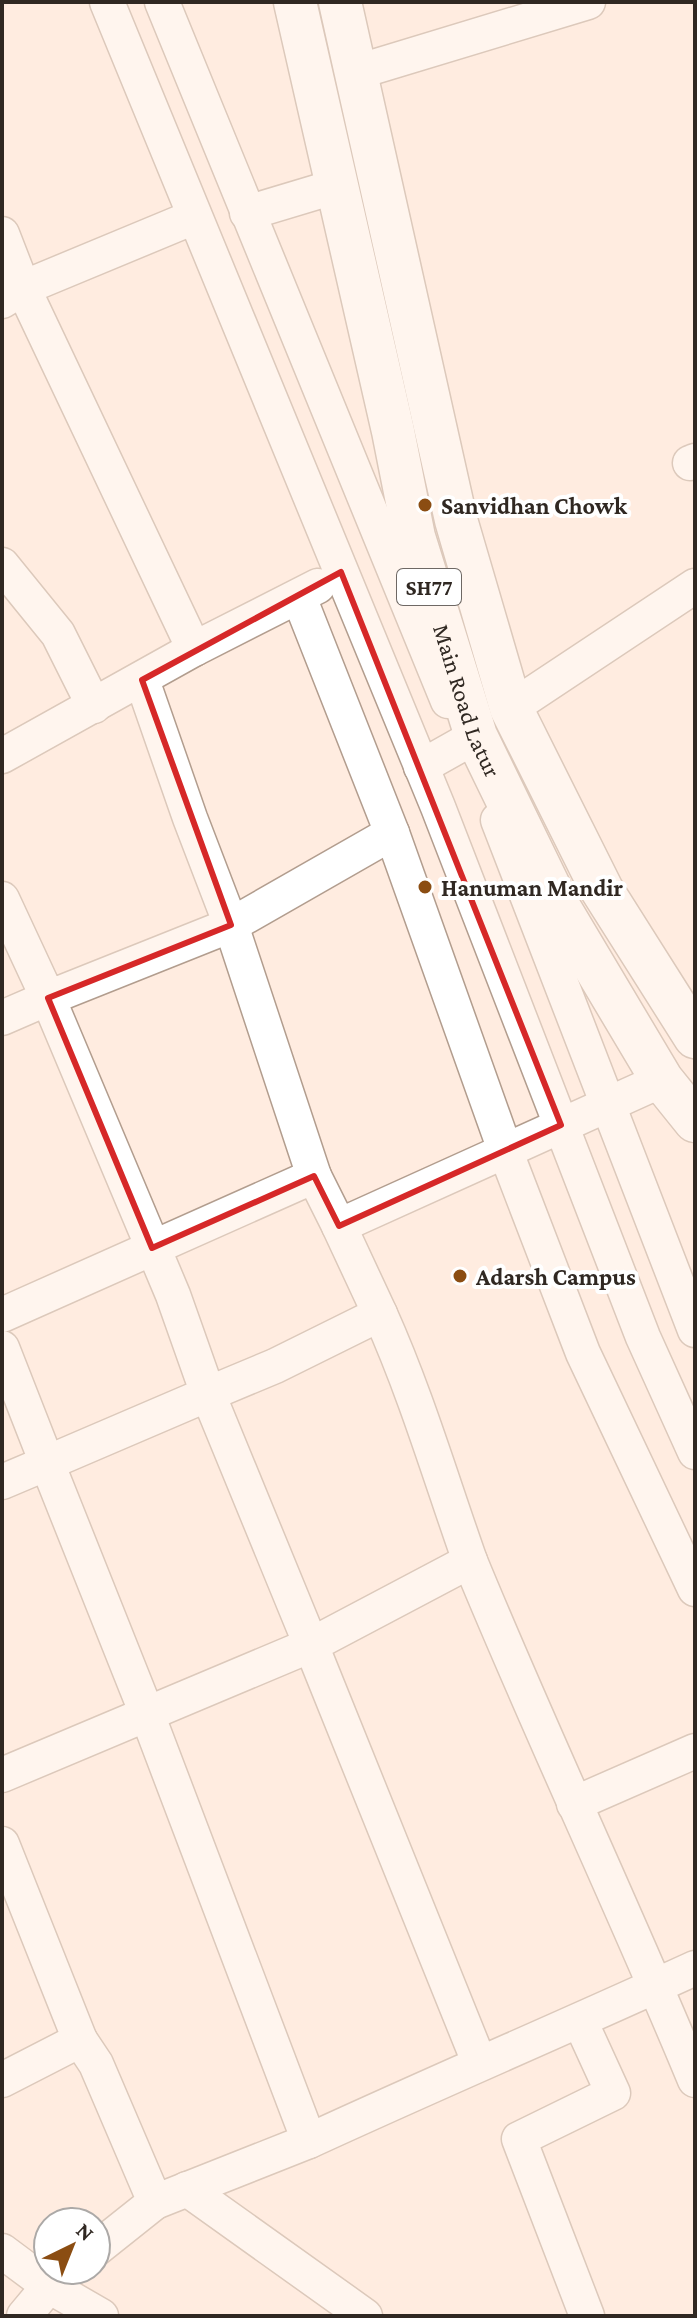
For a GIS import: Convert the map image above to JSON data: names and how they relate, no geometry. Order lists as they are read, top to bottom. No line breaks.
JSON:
{"streets":{"main road":["SH77","Main Road Latur"]},"places":["Sanvidhan Chowk","Hanuman Mandir","Adarsh Campus"],"north":"top right"}
